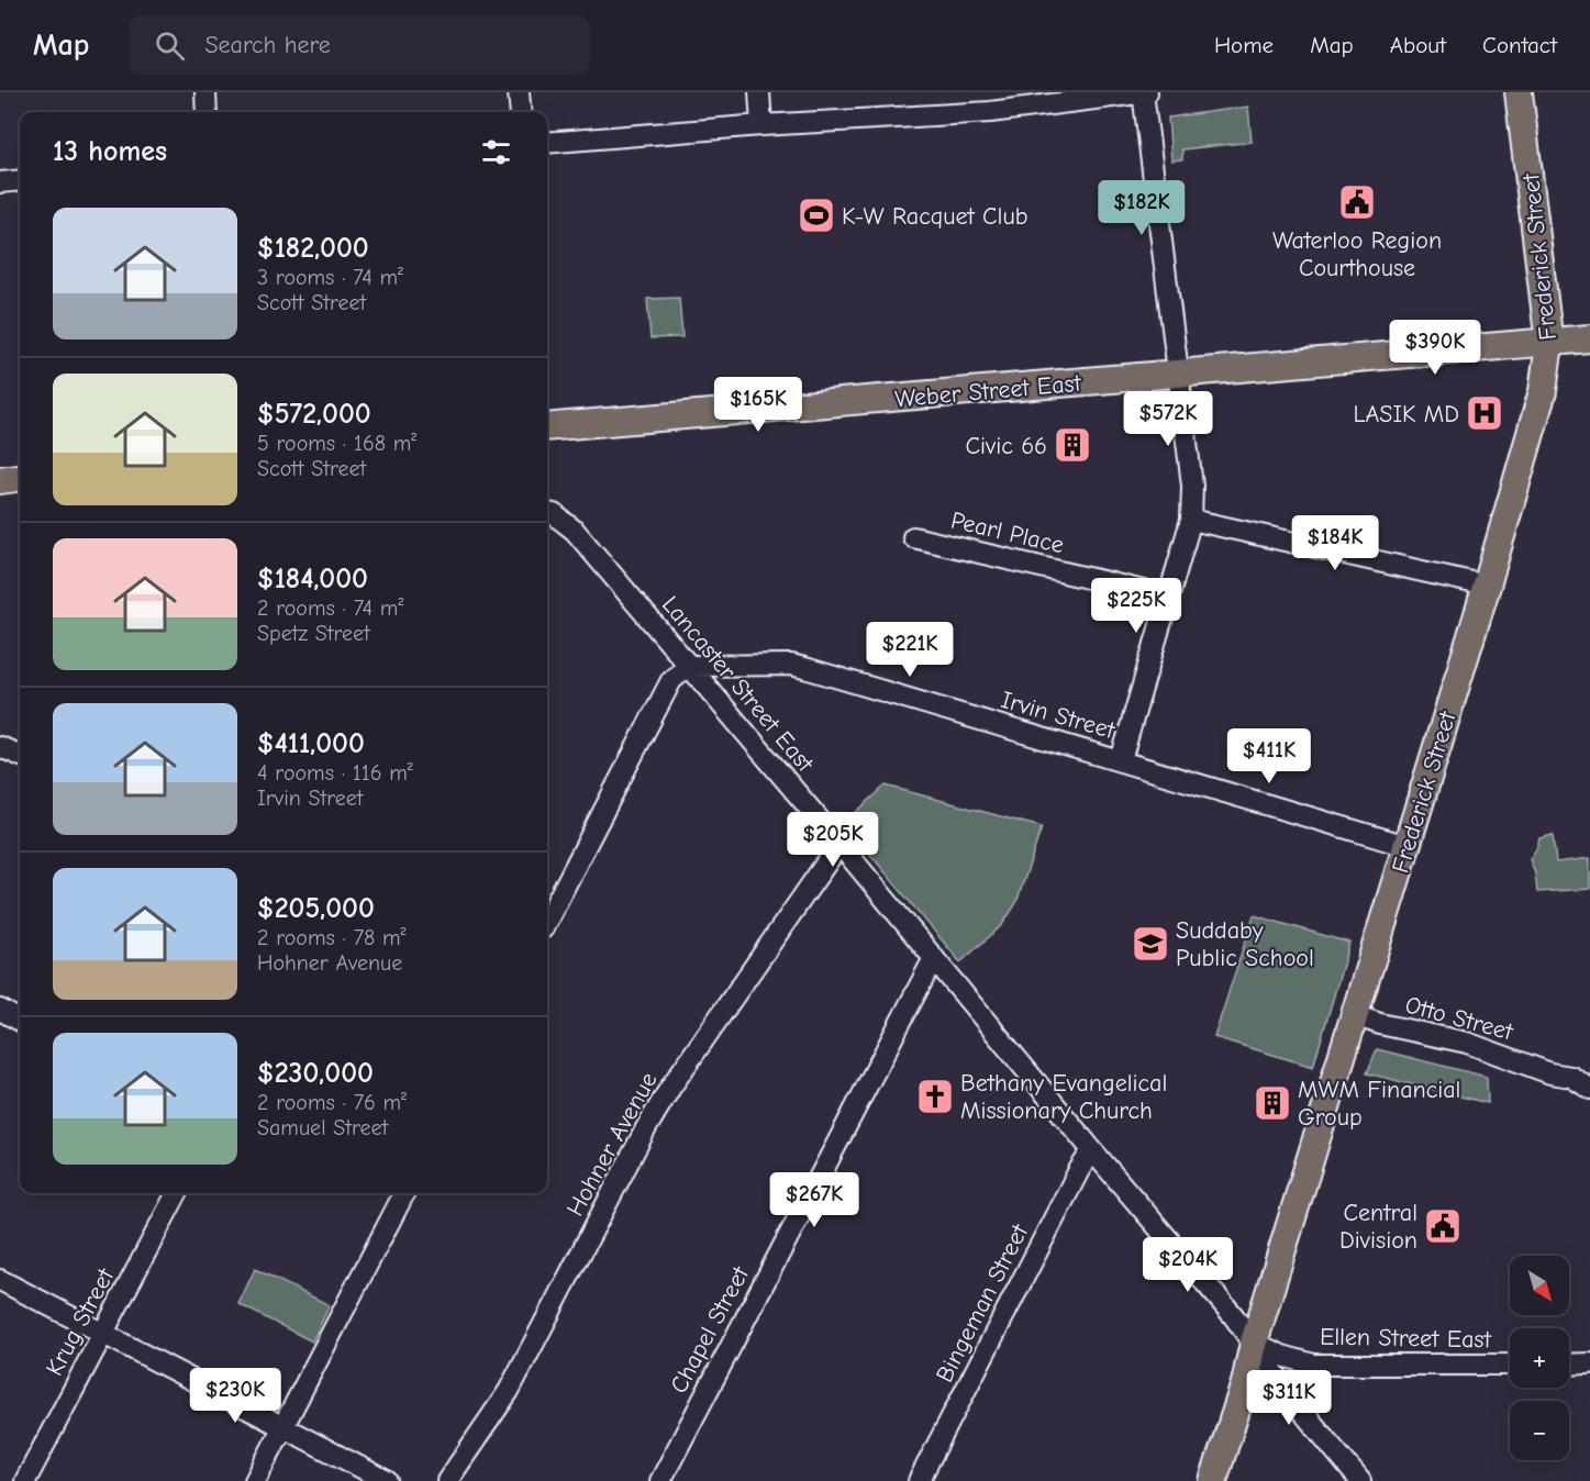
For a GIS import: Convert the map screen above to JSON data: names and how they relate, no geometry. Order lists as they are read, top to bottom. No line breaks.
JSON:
{"streets":{"main road":["Frederick Street","Weber Street East"],"street":["Pearl Place","Lancaster Street East","Irvin Street","Otto Street","Hohner Avenue","Bingeman Street","Krug Street","Chapel Street","Ellen Street East"]},"crossings":[["Frederick Street","Weber Street East"],["Frederick Street","Lancaster Street East"],["Frederick Street","Irvin Street"],["Frederick Street","Otto Street"],["Frederick Street","Ellen Street East"],["Lancaster Street East","Irvin Street"],["Lancaster Street East","Hohner Avenue"],["Lancaster Street East","Bingeman Street"],["Lancaster Street East","Chapel Street"],["Lancaster Street East","Ellen Street East"]],"places":{"public building":["Waterloo Region Courthouse","Central Division"],"sports":["K-W Racquet Club"],"hospital":["LASIK MD"],"building":["Civic 66","MWM Financial Group"],"school or university":["Suddaby Public School"],"church":["Bethany Evangelical Missionary Church"]},"north":"bottom right","page":{"header":"Map","search":"Search here","nav":["Home","Map","About","Contact"],"heading":"13 homes","price":["$182K","$390K","$165K","$572K","$184K","$225K","$221K","$411K","$205K","$267K","$204K","$230K","$311K"],"list":[{"name":"$182,000","note":"3 rooms · 74 m² · Scott Street"},{"name":"$572,000","note":"5 rooms · 168 m² · Scott Street"},{"name":"$184,000","note":"2 rooms · 74 m² · Spetz Street"},{"name":"$411,000","note":"4 rooms · 116 m² · Irvin Street"},{"name":"$205,000","note":"2 rooms · 78 m² · Hohner Avenue"},{"name":"$230,000","note":"2 rooms · 76 m² · Samuel Street"}],"map_buttons":["+","−"]}}
